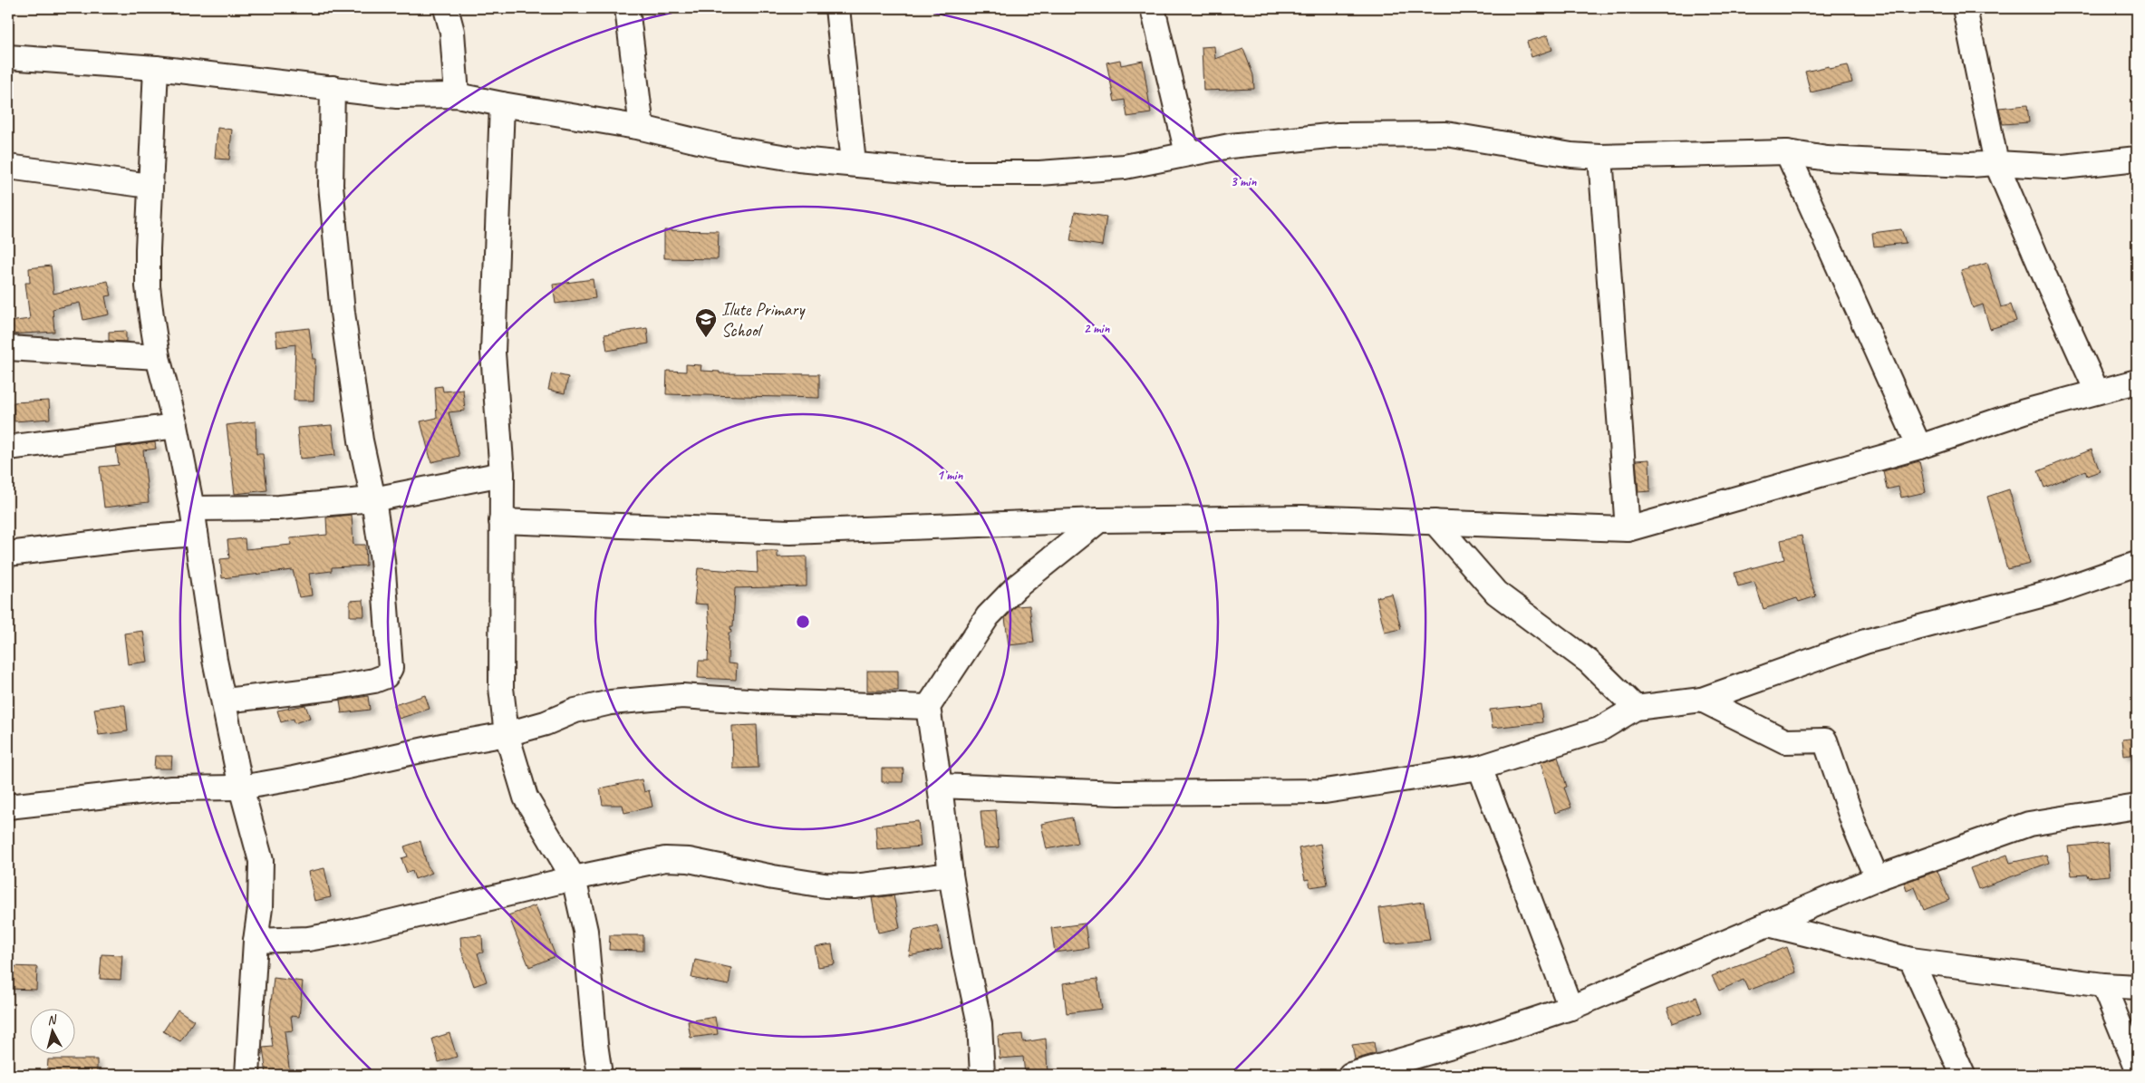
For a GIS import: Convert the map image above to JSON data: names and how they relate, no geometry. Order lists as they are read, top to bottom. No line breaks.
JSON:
{"places":{"school or university":["Ilute Primary School"]},"north":"top","rings":["3 min","2 min","1 min"]}
